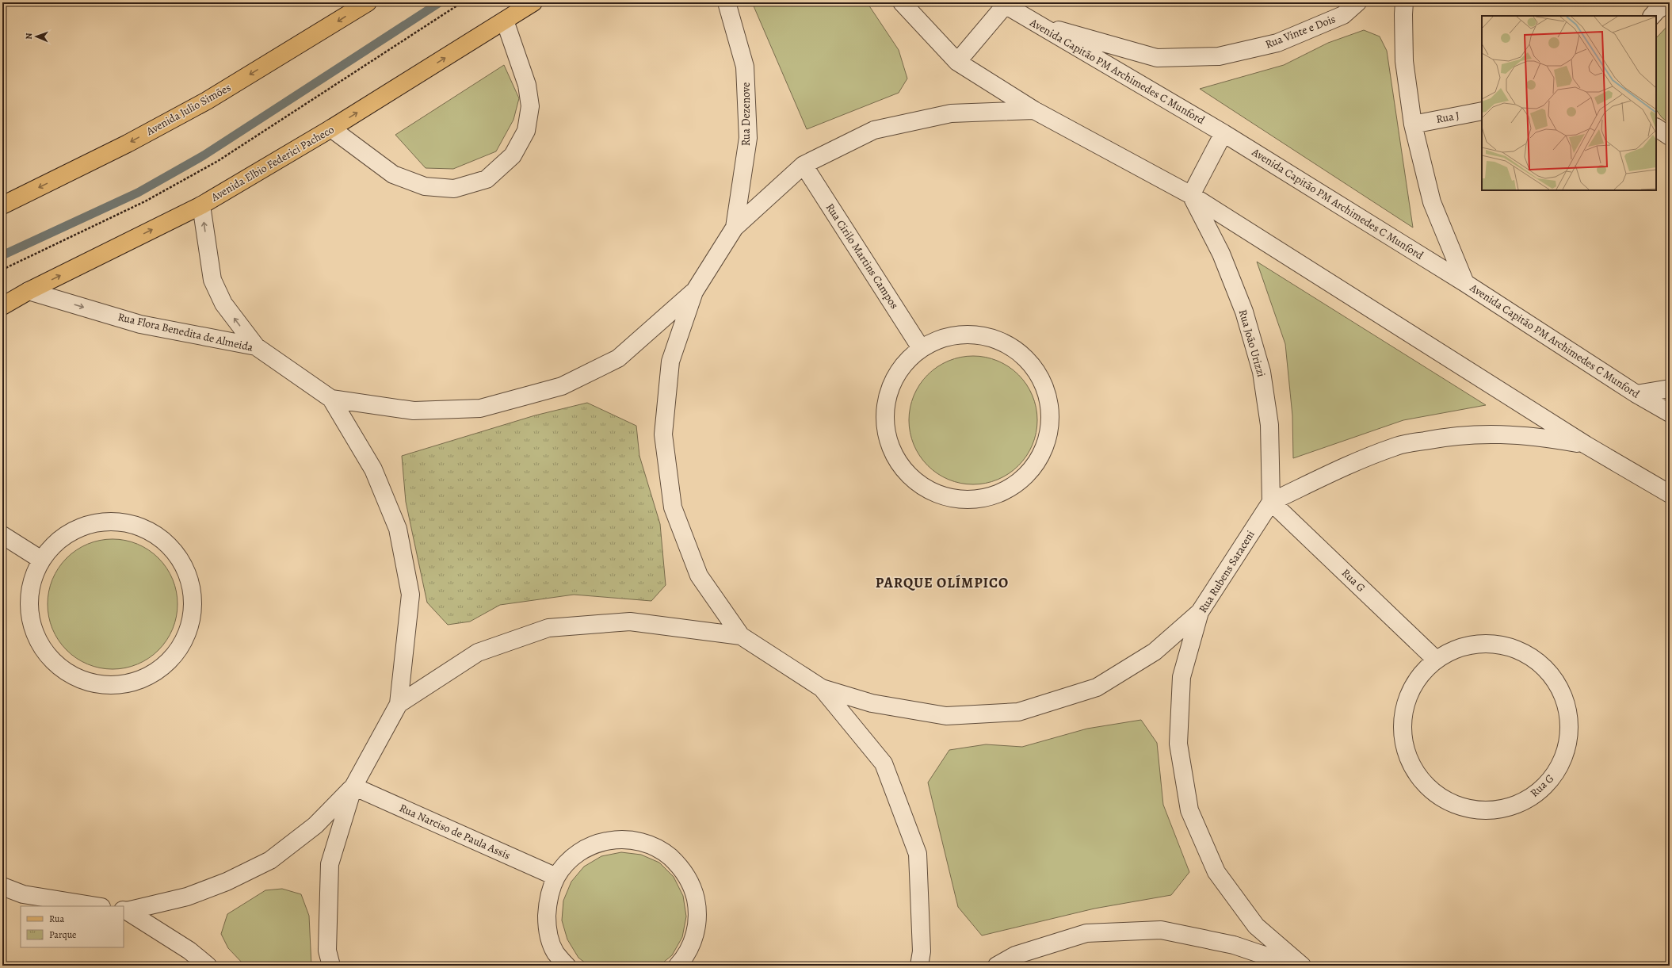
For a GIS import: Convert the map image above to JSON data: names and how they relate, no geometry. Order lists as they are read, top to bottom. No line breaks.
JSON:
{"streets":{"main road":["Avenida Julio Simões","Avenida Elbio Federici Pacheco"],"street":["Rua Vinte e Dois","Avenida Capitão PM Archimedes C Munford","Rua Dezenove","Rua J","Rua Cirilo Martins Campos","Rua Flora Benedita de Almeida","Rua João Urizzi","Rua Rubens Saraceni","Rua G","Rua Narciso de Paula Assis"]},"crossings":[["Rua Vinte e Dois","Avenida Capitão PM Archimedes C Munford"],["Avenida Elbio Federici Pacheco","Rua Flora Benedita de Almeida"],["Rua Flora Benedita de Almeida","Rua Narciso de Paula Assis"],["Rua João Urizzi","Rua Rubens Saraceni"],["Rua João Urizzi","Rua G"],["Rua Rubens Saraceni","Rua G"]],"one_way":["Avenida Julio Simões","Avenida Elbio Federici Pacheco"],"districts":["PARQUE OLÍMPICO"],"legend":["Rua","Parque"],"north":"left"}
